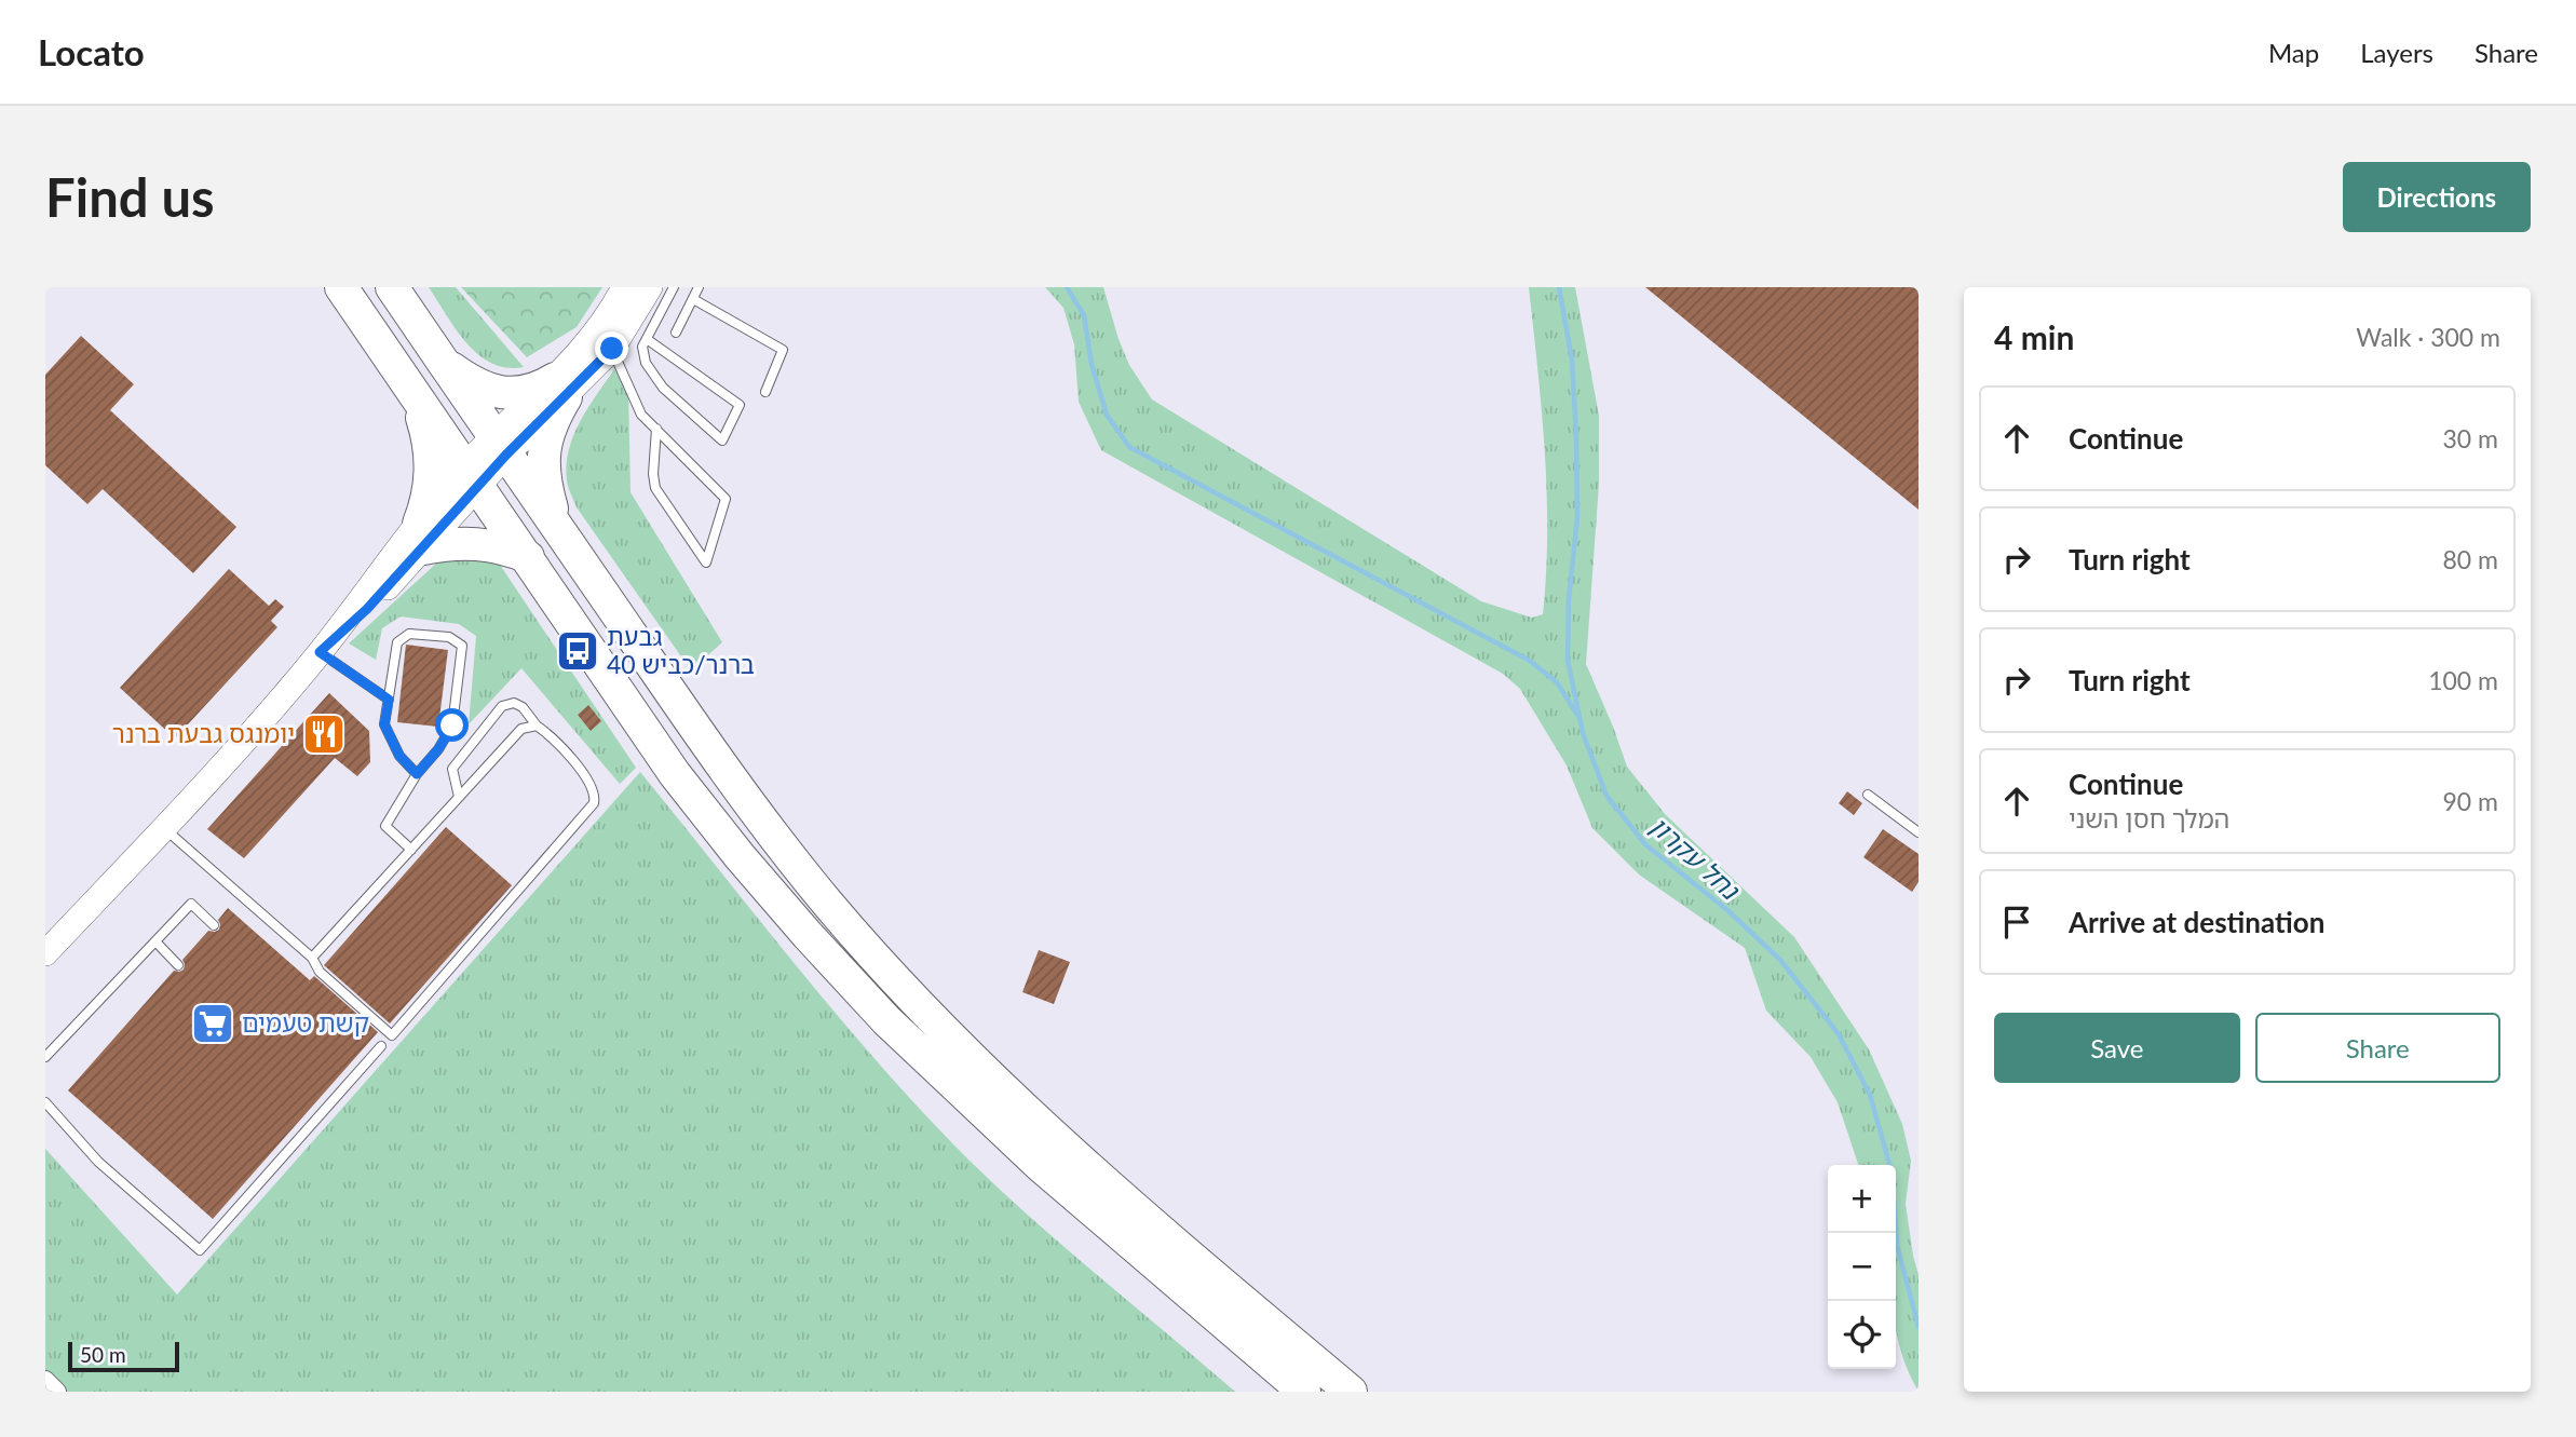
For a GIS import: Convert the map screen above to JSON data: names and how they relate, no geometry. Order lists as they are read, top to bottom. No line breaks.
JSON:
{"water":["נחל עקרון"],"places":{"bus stop":["גבעת ברנר/כביש 40"],"restaurant":["יומנגס גבעת ברנר"],"supermarket":["קשת טעמים"]},"scale_bar":"50 m","page":{"header":"Locato","nav":["Map","Layers","Share"],"buttons":["Directions",["Save","Share"]],"title":"Find us","heading":["4 min","Walk · 300 m"],"list":[["Continue","30 m"],["Turn right","80 m"],["Turn right","100 m"],["Continue","המלך חסן השני","90 m"],"Arrive at destination"],"map_buttons":["+","−"],"scale":"50 m"}}
